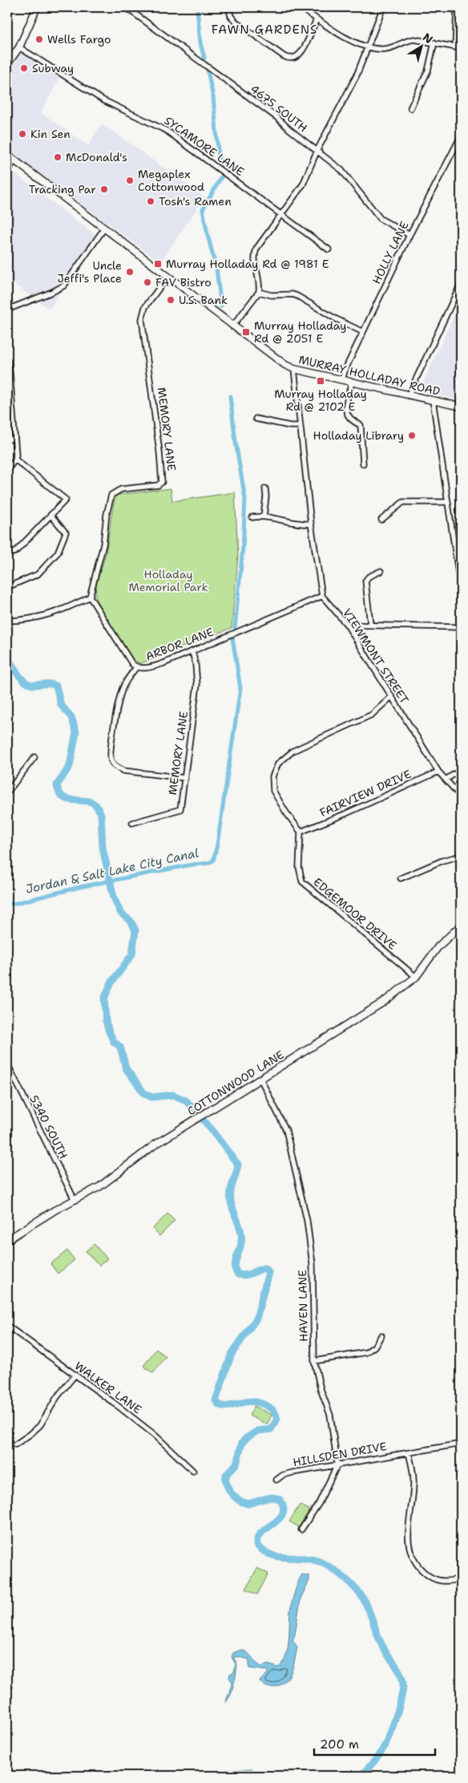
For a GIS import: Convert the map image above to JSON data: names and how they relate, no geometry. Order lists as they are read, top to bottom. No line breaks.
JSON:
{"streets":{"main road":["MURRAY HOLLADAY ROAD","COTTONWOOD LANE"],"street":["4675 SOUTH","SYCAMORE LANE","HOLLY LANE","MEMORY LANE","ARBOR LANE","VIEWMONT STREET","FAIRVIEW DRIVE","EDGEMOOR DRIVE","5340 SOUTH","HAVEN LANE","WALKER LANE","HILLSDEN DRIVE"]},"crossings":[["4675 SOUTH","HOLLY LANE"],["HOLLY LANE","MURRAY HOLLADAY ROAD"],["MURRAY HOLLADAY ROAD","MEMORY LANE"],["MEMORY LANE","ARBOR LANE"],["ARBOR LANE","VIEWMONT STREET"],["VIEWMONT STREET","FAIRVIEW DRIVE"],["FAIRVIEW DRIVE","EDGEMOOR DRIVE"],["EDGEMOOR DRIVE","COTTONWOOD LANE"],["COTTONWOOD LANE","5340 SOUTH"],["COTTONWOOD LANE","HAVEN LANE"],["HAVEN LANE","HILLSDEN DRIVE"]],"districts":["FAWN GARDENS"],"water":["Jordan & Salt Lake City Canal"],"parks":["Holladay Memorial Park"],"places":{"other":["Wells Fargo","Subway","Kin Sen","McDonald's","Megaplex Cottonwood","Tracking Par","Tosh's Ramen","Uncle Jeffi's Place","FAV Bistro","U.S. Bank","Holladay Library"],"transit":["Murray Holladay Rd @ 1981 E","Murray Holladay Rd @ 2051 E","Murray Holladay Rd @ 2102 E"]},"scale_bar":"200 m","north":"top right"}
